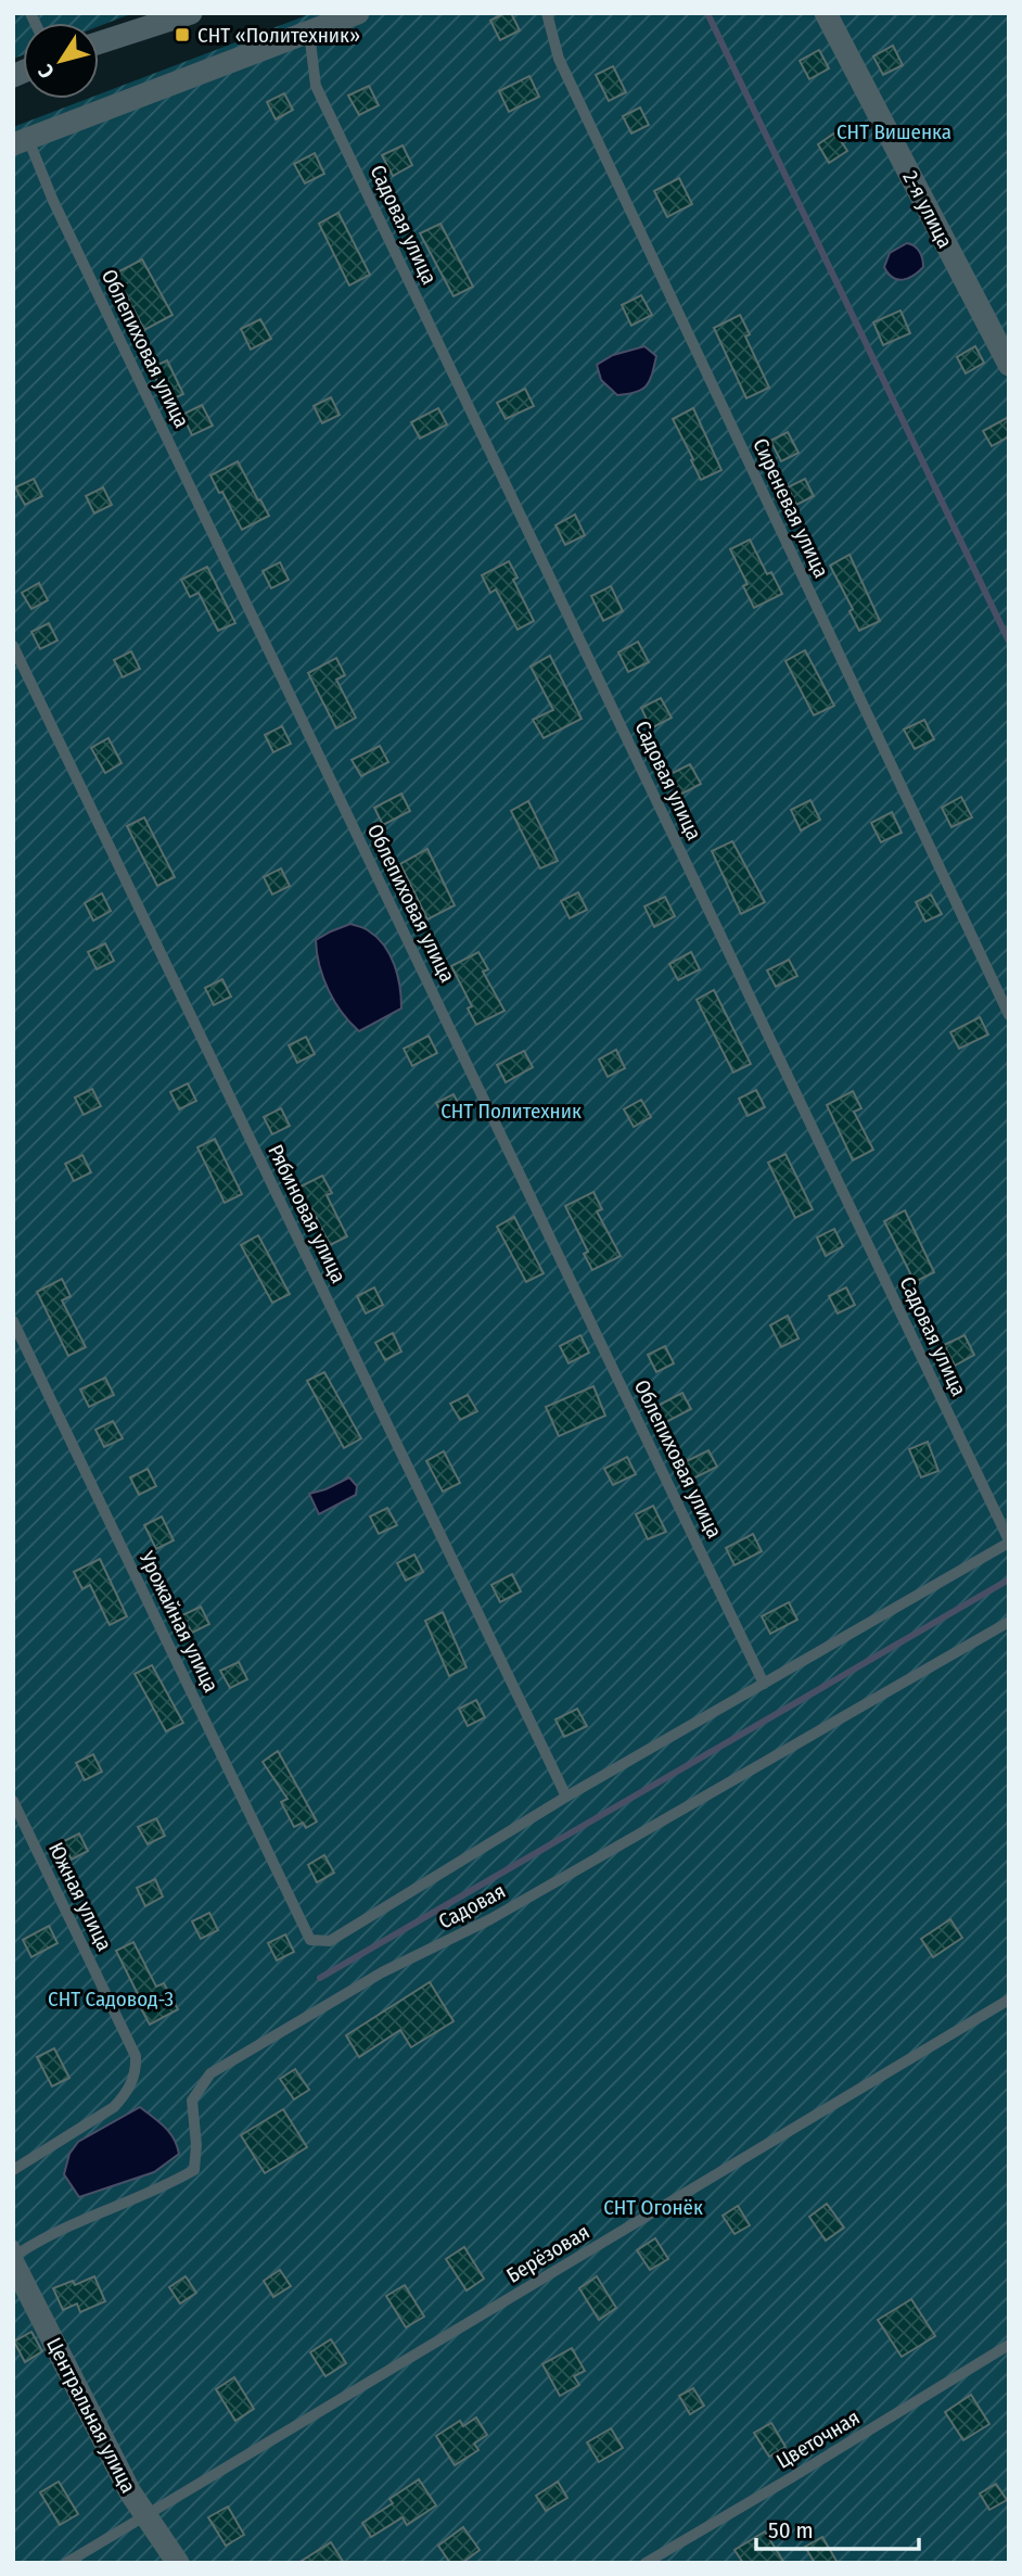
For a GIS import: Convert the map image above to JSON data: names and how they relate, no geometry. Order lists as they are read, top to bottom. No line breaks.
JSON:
{"streets":{"street":["2-я улица","Центральная улица"],"lane":["Садовая улица","Облепиховая улица","Сиреневая улица","Рябиновая улица","Урожайная улица","Южная улица","Садовая","Берёзовая","Цветочная"]},"crossings":[["Рябиновая улица","Урожайная улица"],["Садовая","Центральная улица"],["Берёзовая","Центральная улица"]],"parks":["СНТ Вишенка","СНТ Политехник","СНТ Садовод-3","СНТ Огонёк"],"places":{"transit":["СНТ «Политехник»"]},"scale_bar":"50 m","north":"bottom left"}
